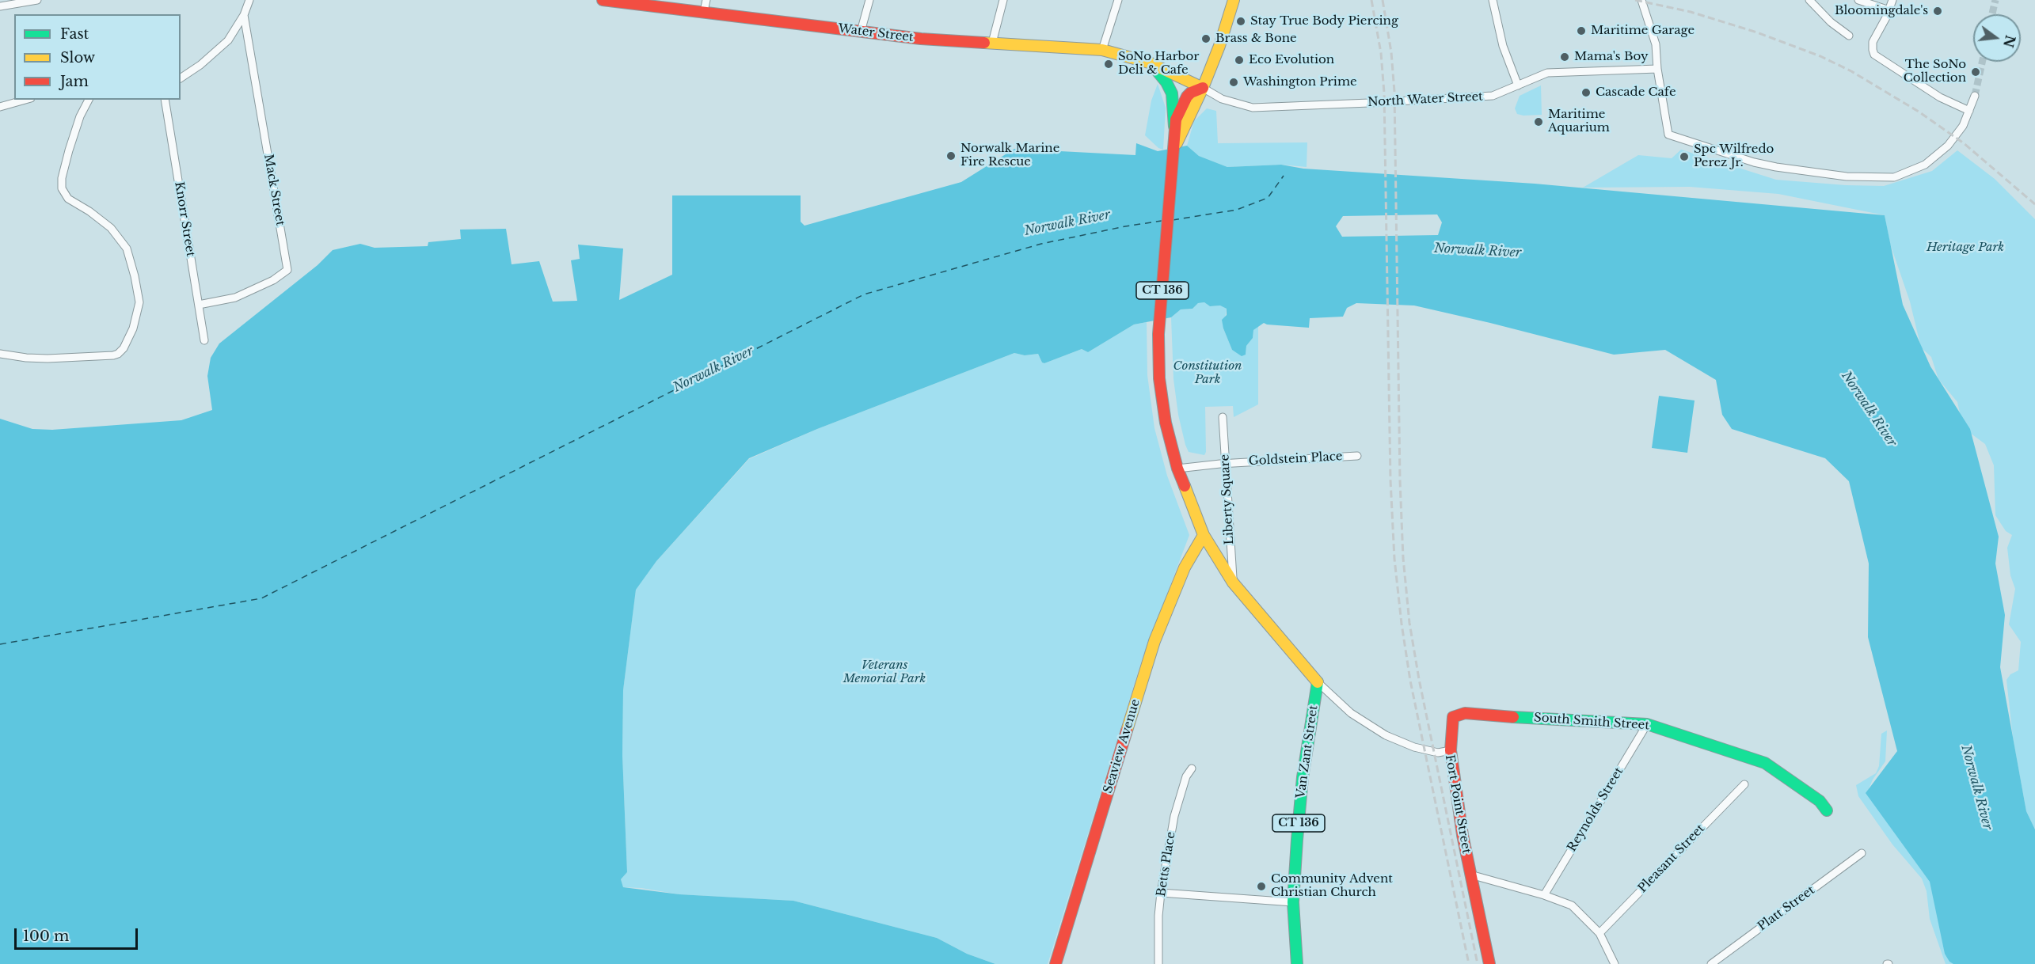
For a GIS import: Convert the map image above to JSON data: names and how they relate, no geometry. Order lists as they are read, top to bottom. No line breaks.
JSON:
{"streets":{"main road":["Water Street","CT 136","South Smith Street","Seaview Avenue","Van Zant Street","Fort Point Street"],"street":["North Water Street","Mack Street","Knorr Street","Goldstein Place","Liberty Square","Reynolds Street","Pleasant Street","Betts Place","Platt Street"]},"crossings":[["Water Street","North Water Street"],["Water Street","CT 136"],["North Water Street","CT 136"],["Mack Street","Knorr Street"],["CT 136","Goldstein Place"],["CT 136","Seaview Avenue"],["CT 136","Fort Point Street"],["Goldstein Place","Liberty Square"],["Liberty Square","Fort Point Street"],["South Smith Street","Fort Point Street"],["South Smith Street","Reynolds Street"],["Seaview Avenue","Fort Point Street"],["Van Zant Street","Fort Point Street"]],"water":["Norwalk River"],"parks":["Heritage Park","Constitution Park","Veterans Memorial Park"],"places":["Bloomingdale's","Stay True Body Piercing","Maritime Garage","Brass & Bone","Mama's Boy","Eco Evolution","SoNo Harbor Deli & Cafe","The SoNo Collection","Washington Prime","Cascade Cafe","Maritime Aquarium","Norwalk Marine Fire Rescue","Spc Wilfredo Perez Jr.","Community Advent Christian Church"],"legend":["Fast","Slow","Jam"],"scale_bar":"100 m","north":"right"}
